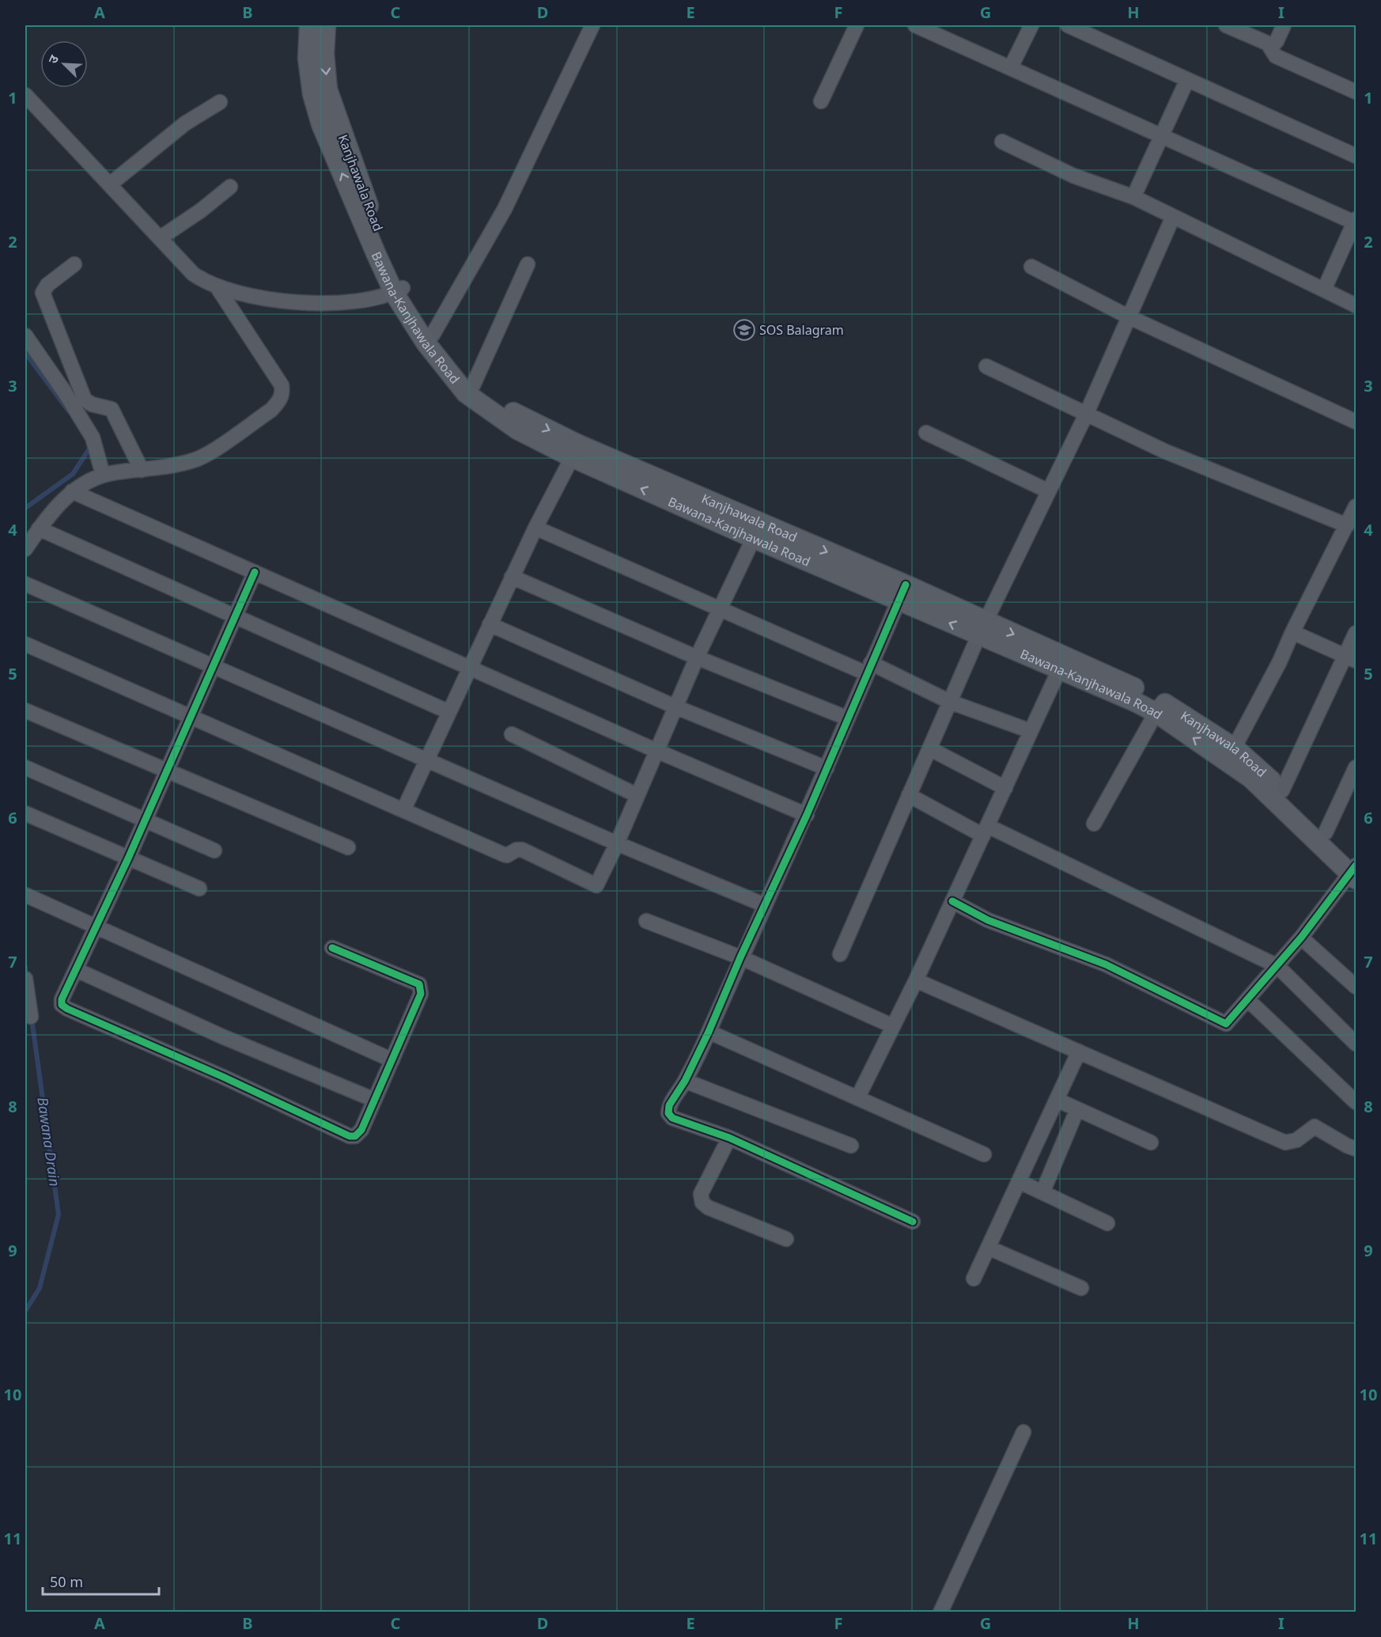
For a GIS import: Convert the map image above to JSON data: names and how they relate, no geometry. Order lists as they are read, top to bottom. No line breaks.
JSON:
{"streets":{"main road":["Kanjhawala Road","Bawana-Kanjhawala Road"]},"crossings":[["Kanjhawala Road","Bawana-Kanjhawala Road"]],"one_way":["Kanjhawala Road"],"water":["Bawana Drain"],"places":{"school or university":["SOS Balagram"]},"scale_bar":"50 m","north":"top left","grid":{"columns":["A","B","C","D","E","F","G","H","I"],"rows":["1","2","3","4","5","6","7","8","9","10","11"]}}
